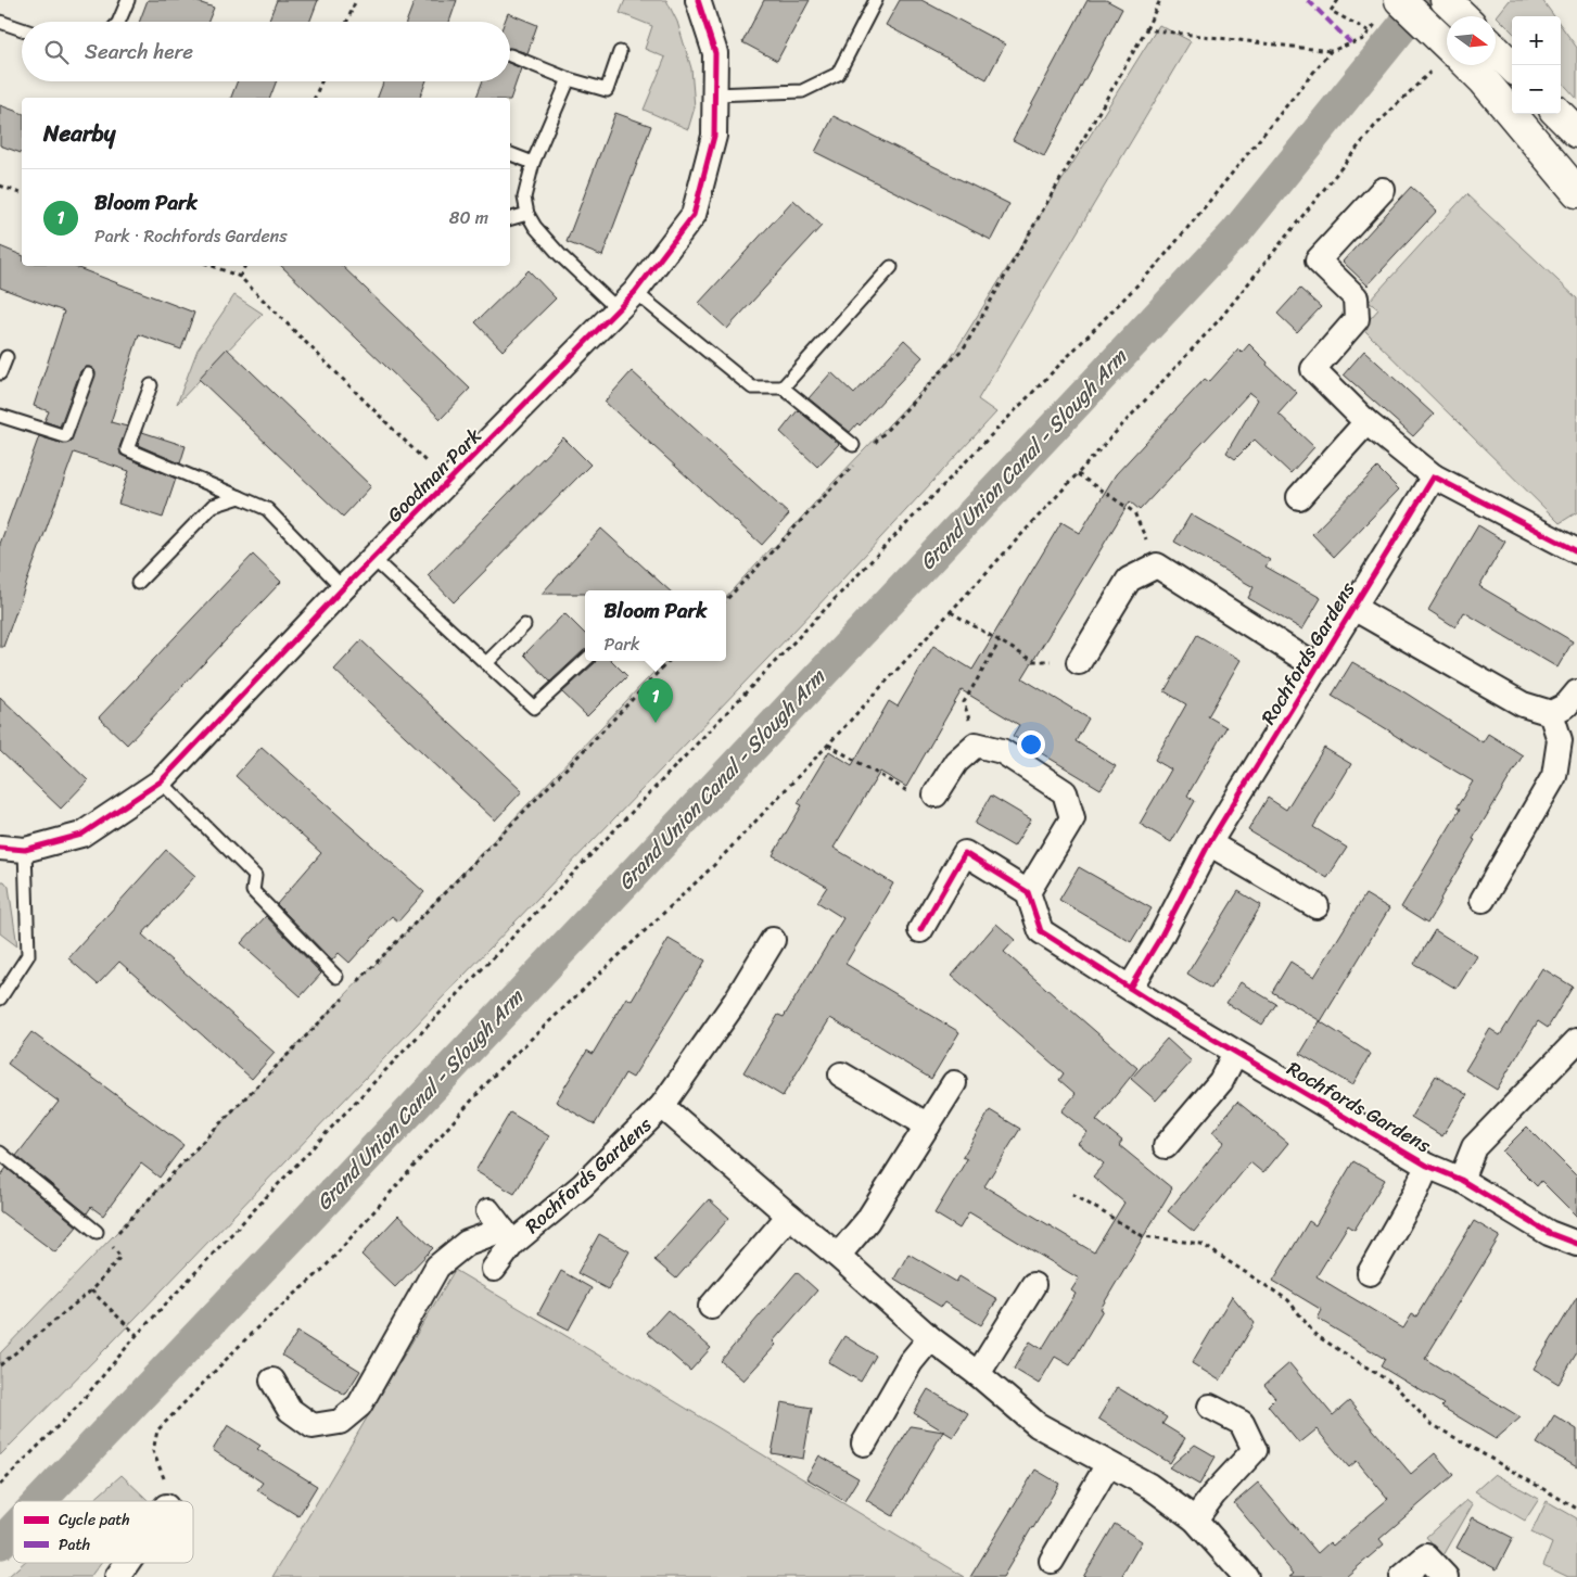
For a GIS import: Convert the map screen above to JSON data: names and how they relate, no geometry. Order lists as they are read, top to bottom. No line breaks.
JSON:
{"streets":{"street":["Goodman Park","Rochfords Gardens"]},"water":["Grand Union Canal - Slough Arm"],"legend":["Cycle path","Path"],"north":"right","page":{"map_buttons":["+","−"],"search":"Search here","heading":"Nearby","list":[{"mark":"1","name":"Bloom Park","note":"Park · Rochfords Gardens","value":"80 m"}],"popup":["Bloom Park","Park"],"pins":"1"}}
